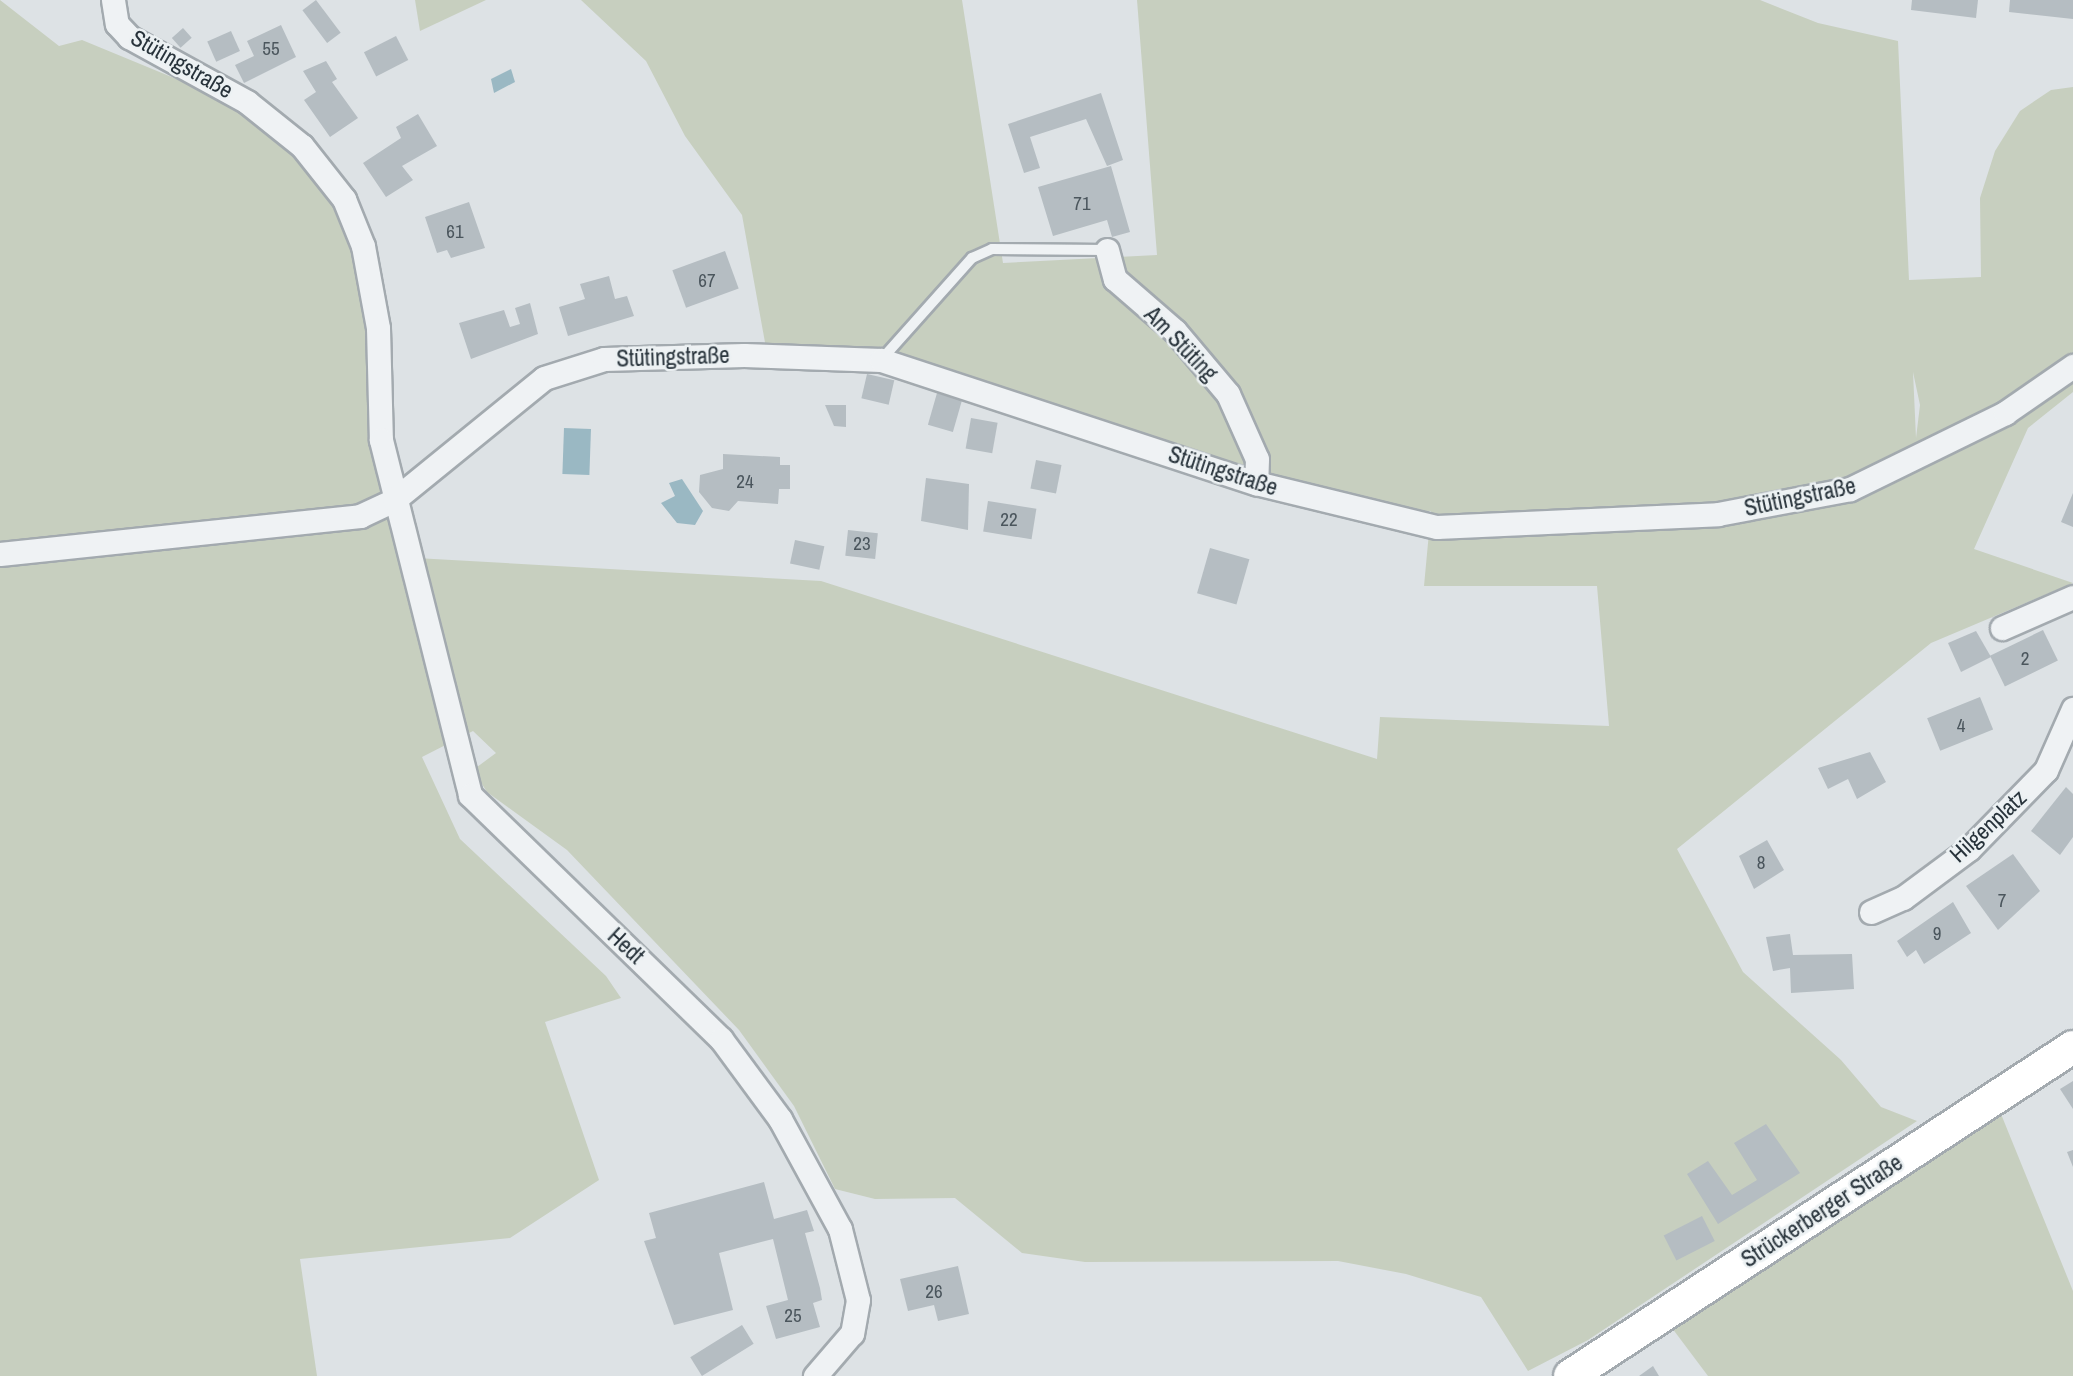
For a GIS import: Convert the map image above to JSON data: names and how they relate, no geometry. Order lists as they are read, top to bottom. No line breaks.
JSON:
{"streets":{"main road":["Strückerberger Straße"],"street":["Stütingstraße","Am Stüting","Hilgenplatz","Hedt"]},"crossings":[["Stütingstraße","Am Stüting"],["Stütingstraße","Hedt"]],"house_numbers":["55","71","61","67","24","22","23","2","4","8","7","9","26","25"]}
